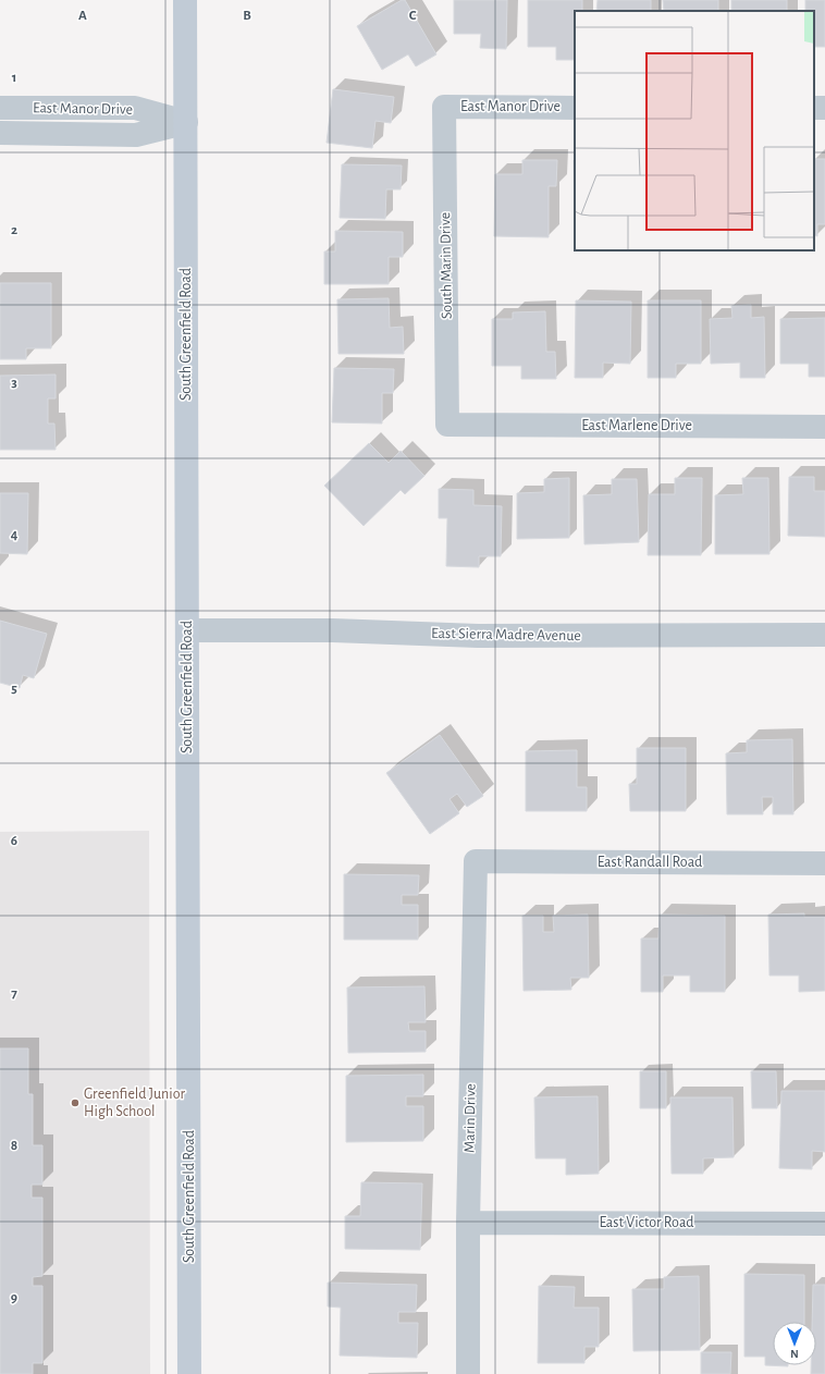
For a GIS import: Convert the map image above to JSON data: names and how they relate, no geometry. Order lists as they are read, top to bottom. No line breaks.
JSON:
{"streets":{"main road":["South Greenfield Road"],"street":["East Manor Drive","South Marin Drive","East Marlene Drive","East Sierra Madre Avenue","East Randall Road","Marin Drive","East Victor Road"]},"crossings":[["East Manor Drive","South Marin Drive"],["East Manor Drive","South Greenfield Road"],["South Marin Drive","East Marlene Drive"],["South Greenfield Road","East Sierra Madre Avenue"],["East Randall Road","Marin Drive"],["Marin Drive","East Victor Road"]],"places":["Greenfield Junior High School"],"north":"bottom","grid":{"columns":["A","B","C"],"rows":["1","2","3","4","5","6","7","8","9"]}}
